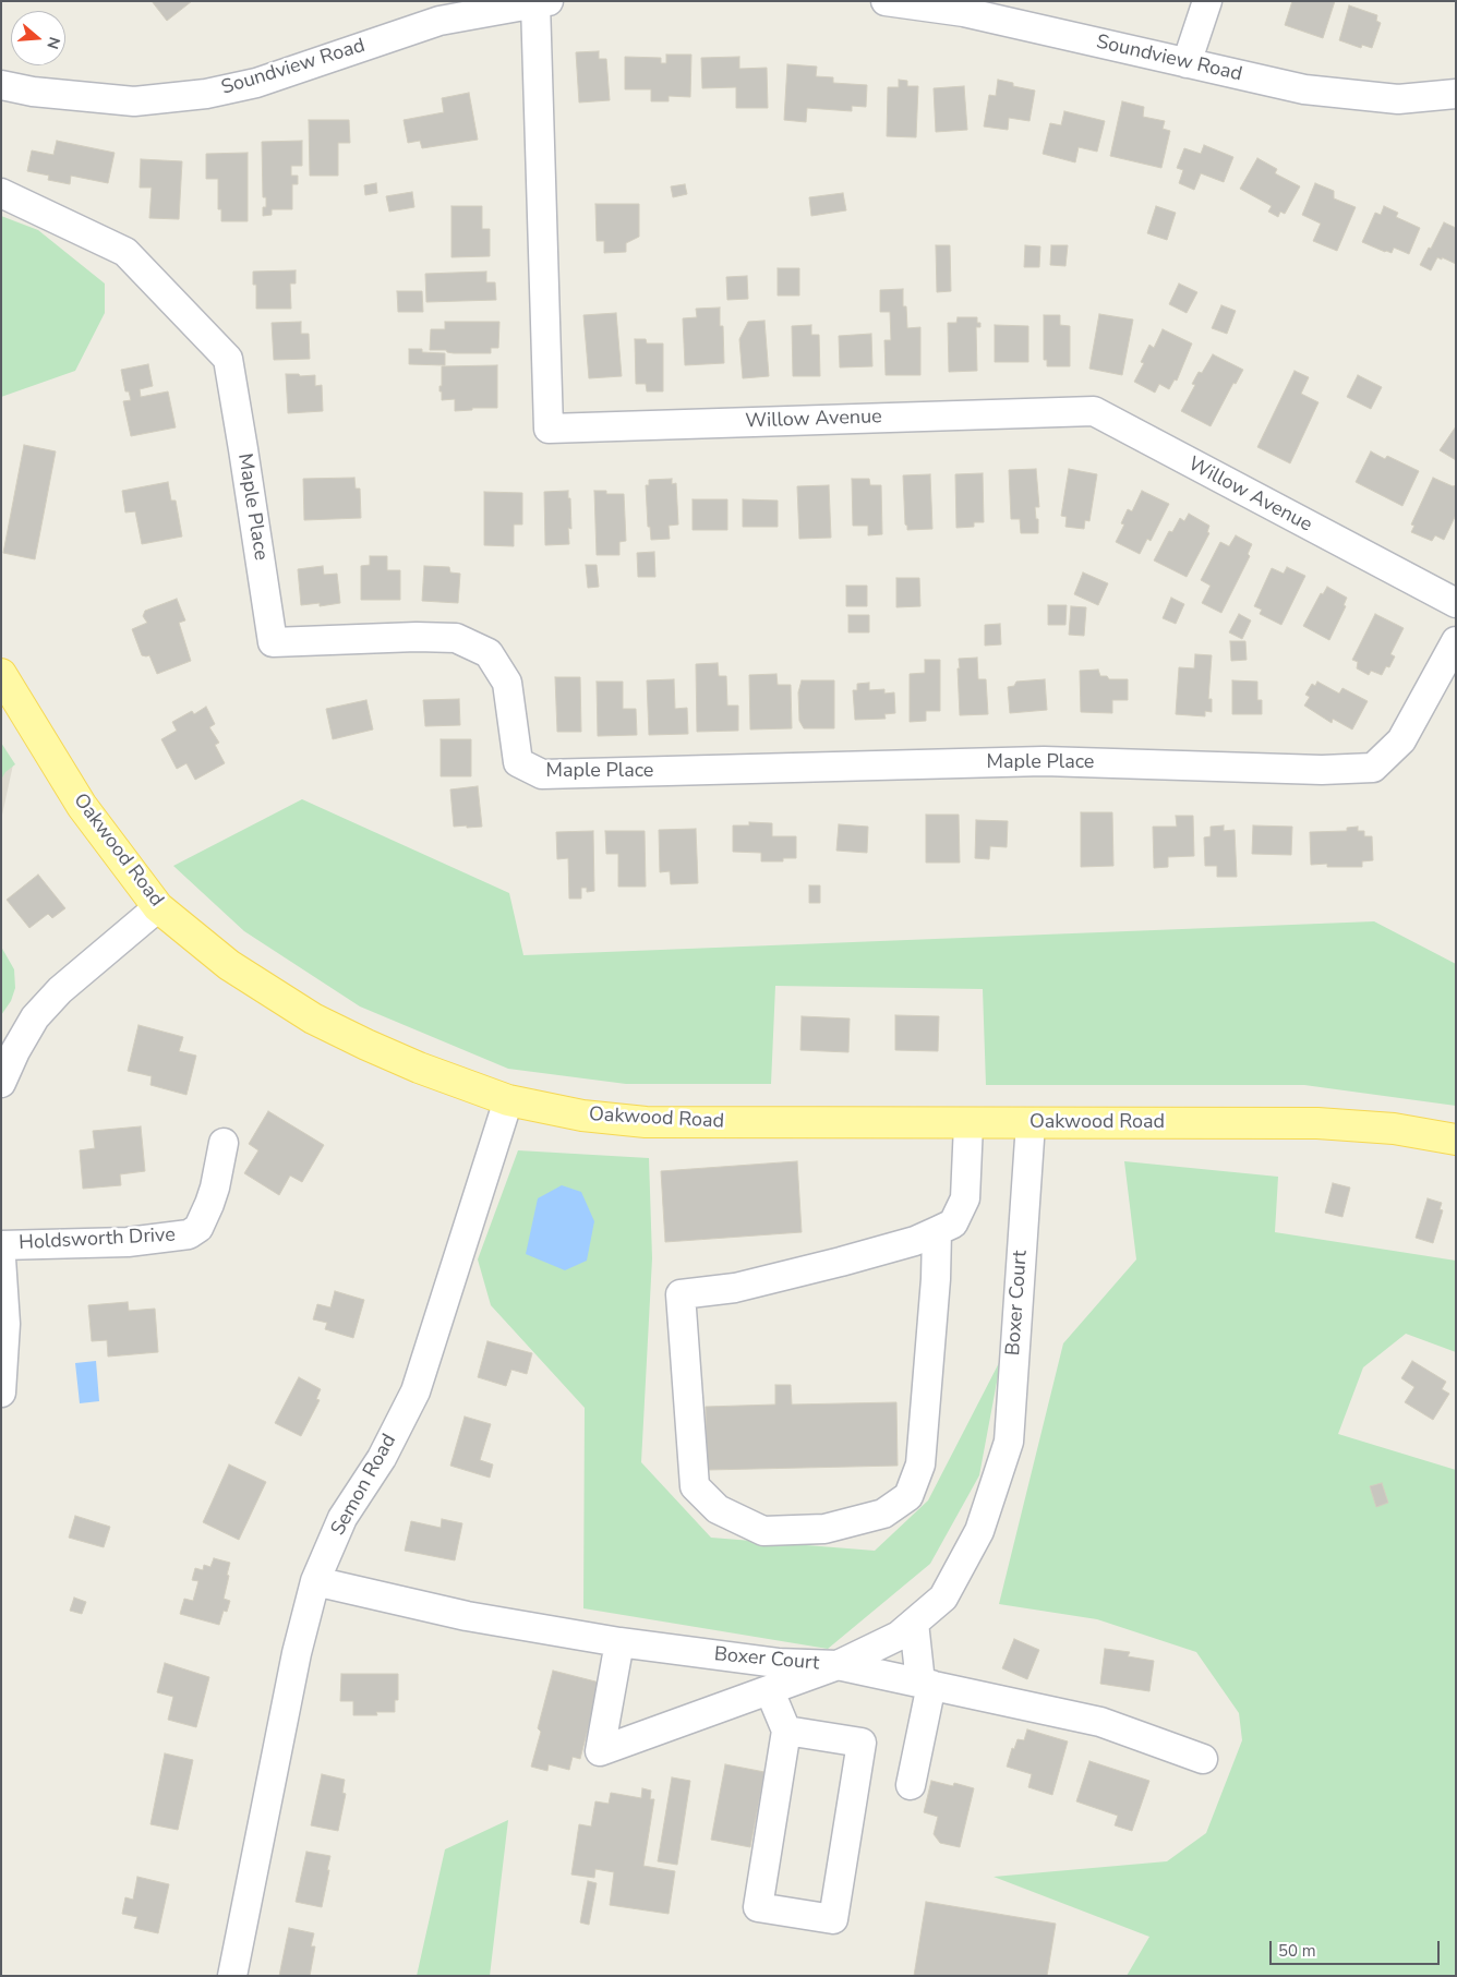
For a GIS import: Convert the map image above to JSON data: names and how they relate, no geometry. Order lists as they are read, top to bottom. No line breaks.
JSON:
{"streets":{"main road":["Oakwood Road"],"street":["Soundview Road","Willow Avenue","Maple Place","Holdsworth Drive","Boxer Court","Semon Road"]},"crossings":[["Soundview Road","Willow Avenue"],["Oakwood Road","Boxer Court"],["Oakwood Road","Semon Road"],["Boxer Court","Semon Road"]],"scale_bar":"50 m","north":"right"}
